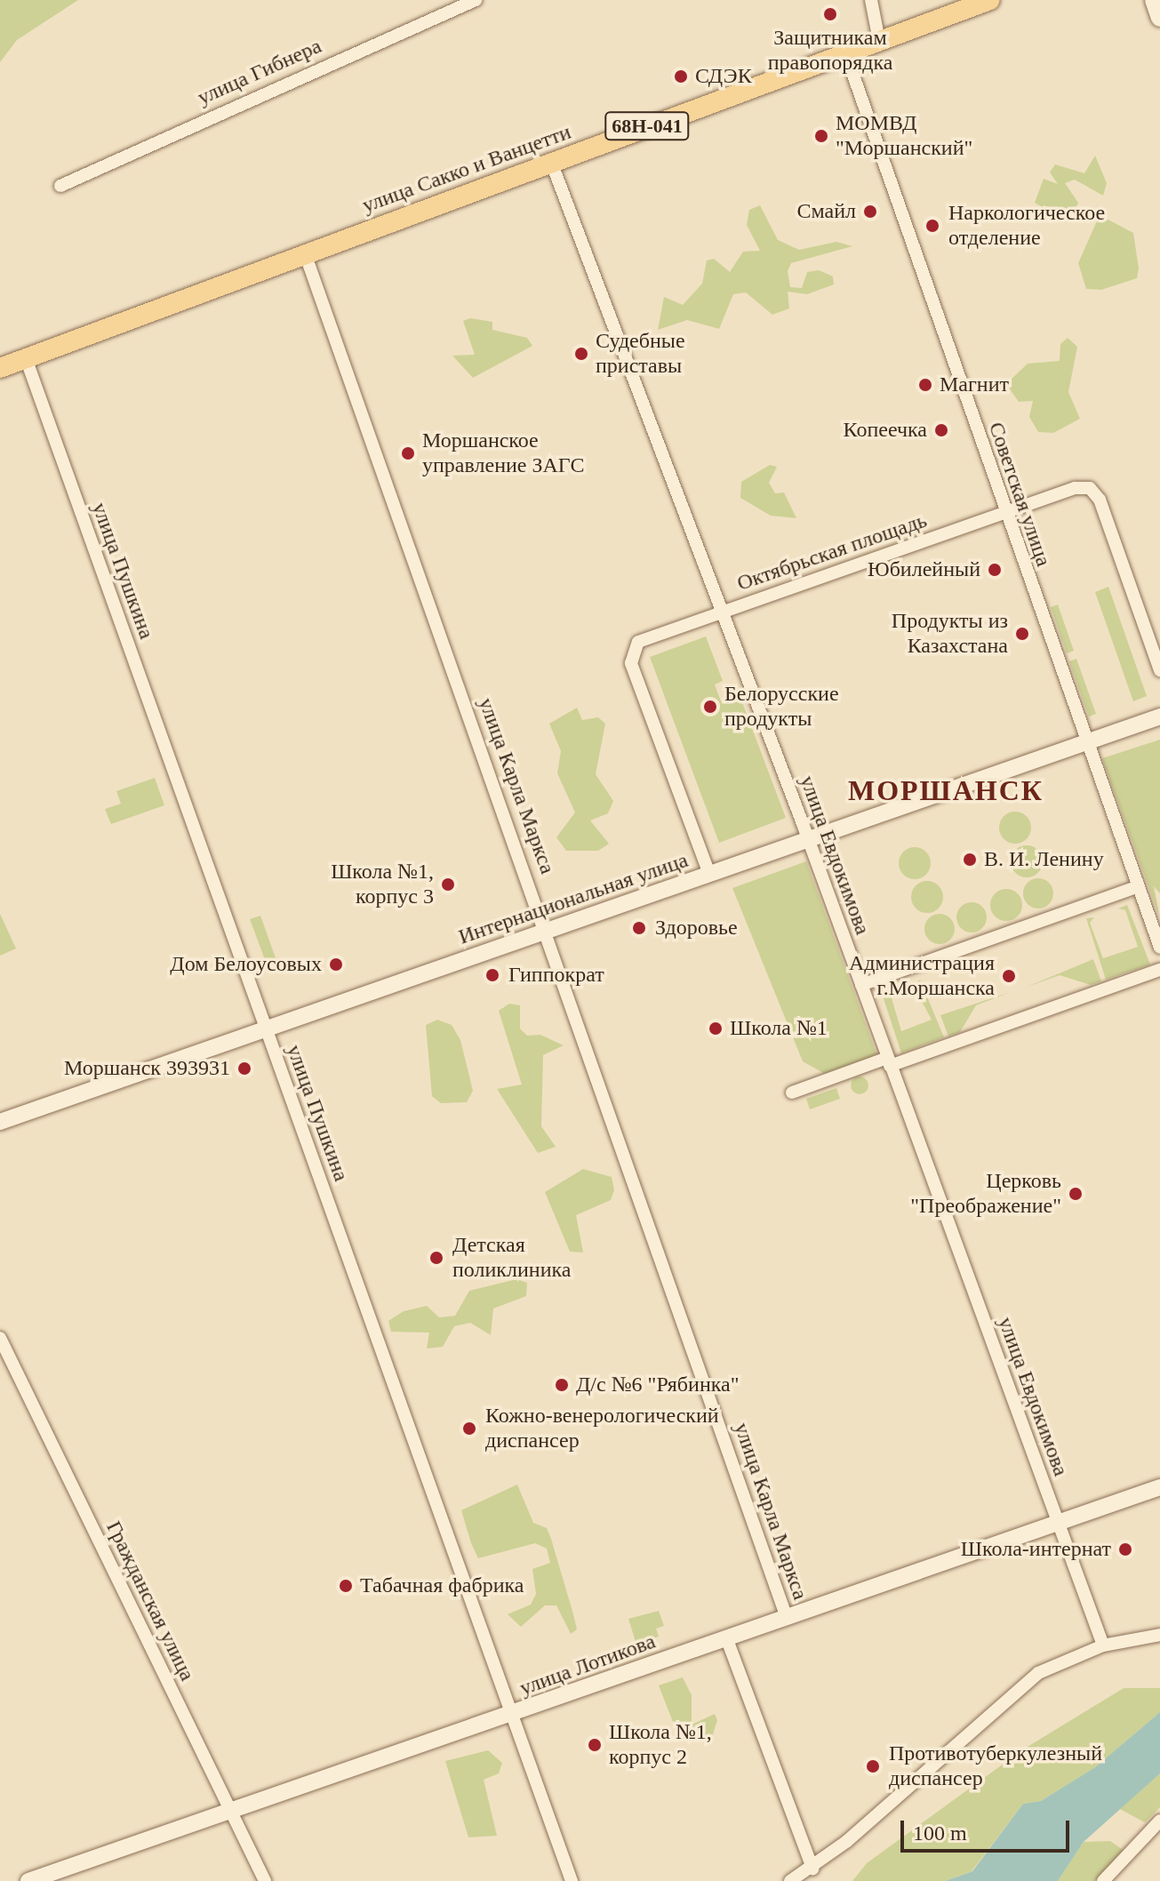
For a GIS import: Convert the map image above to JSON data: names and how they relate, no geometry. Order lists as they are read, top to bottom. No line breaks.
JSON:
{"streets":{"main road":["68Н-041","улица Сакко и Ванцетти"],"street":["улица Гибнера","Советская улица","Октябрьская площадь","улица Пушкина","улица Карла Маркса","улица Евдокимова","Интернациональная улица","Гражданская улица","улица Лотикова"]},"crossings":[["улица Сакко и Ванцетти","Советская улица"],["улица Сакко и Ванцетти","улица Пушкина"],["улица Сакко и Ванцетти","улица Карла Маркса"],["улица Сакко и Ванцетти","улица Евдокимова"],["Советская улица","Октябрьская площадь"],["Советская улица","Интернациональная улица"],["Октябрьская площадь","улица Евдокимова"],["Октябрьская площадь","Интернациональная улица"],["улица Пушкина","Интернациональная улица"],["улица Пушкина","улица Лотикова"],["улица Карла Маркса","Интернациональная улица"],["улица Карла Маркса","улица Лотикова"],["улица Евдокимова","Интернациональная улица"],["улица Евдокимова","улица Лотикова"],["Гражданская улица","улица Лотикова"]],"districts":["МОРШАНСК"],"places":["Защитникам правопорядка","СДЭК","МОМВД \"Моршанский\"","Смайл","Наркологическое отделение","Судебные приставы","Магнит","Копеечка","Моршанское управление ЗАГС","Юбилейный","Продукты из Казахстана","Белорусские продукты","В. И. Ленину","Школа №1, корпус 3","Здоровье","Дом Белоусовых","Гиппократ","Администрация г.Моршанска","Школа №1","Моршанск 393931","Церковь \"Преображение\"","Детская поликлиника","Д/с №6 \"Рябинка\"","Кожно-венерологический диспансер","Школа-интернат","Табачная фабрика","Школа №1, корпус 2","Противотуберкулезный диспансер"],"scale_bar":"100 m"}
